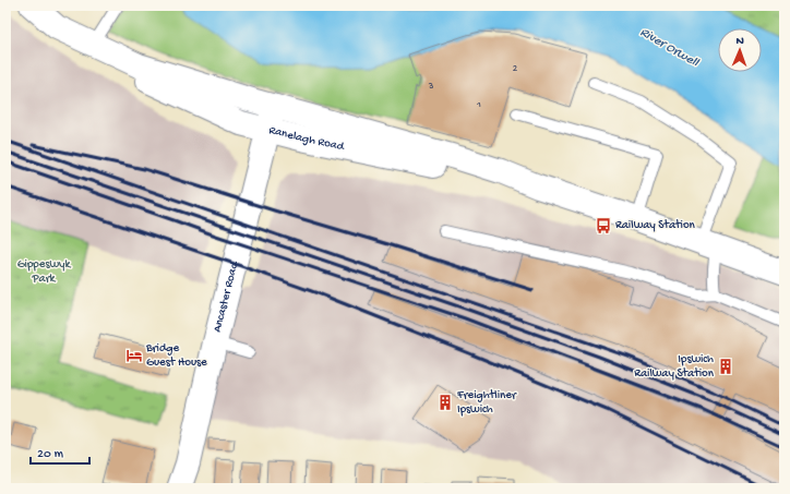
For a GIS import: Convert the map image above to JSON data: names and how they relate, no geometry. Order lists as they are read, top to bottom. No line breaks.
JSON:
{"streets":{"main road":["Ranelagh Road","Ancaster Road"]},"crossings":[["Ranelagh Road","Ancaster Road"]],"water":["River Orwell"],"parks":["Gippeswyk Park"],"places":{"bus stop":["Railway Station"],"hotel":["Bridge Guest House"],"building":["Ipswich Railway Station","Freightliner Ipswich"]},"house_numbers":["2","3","1"],"scale_bar":"20 m","north":"top"}
